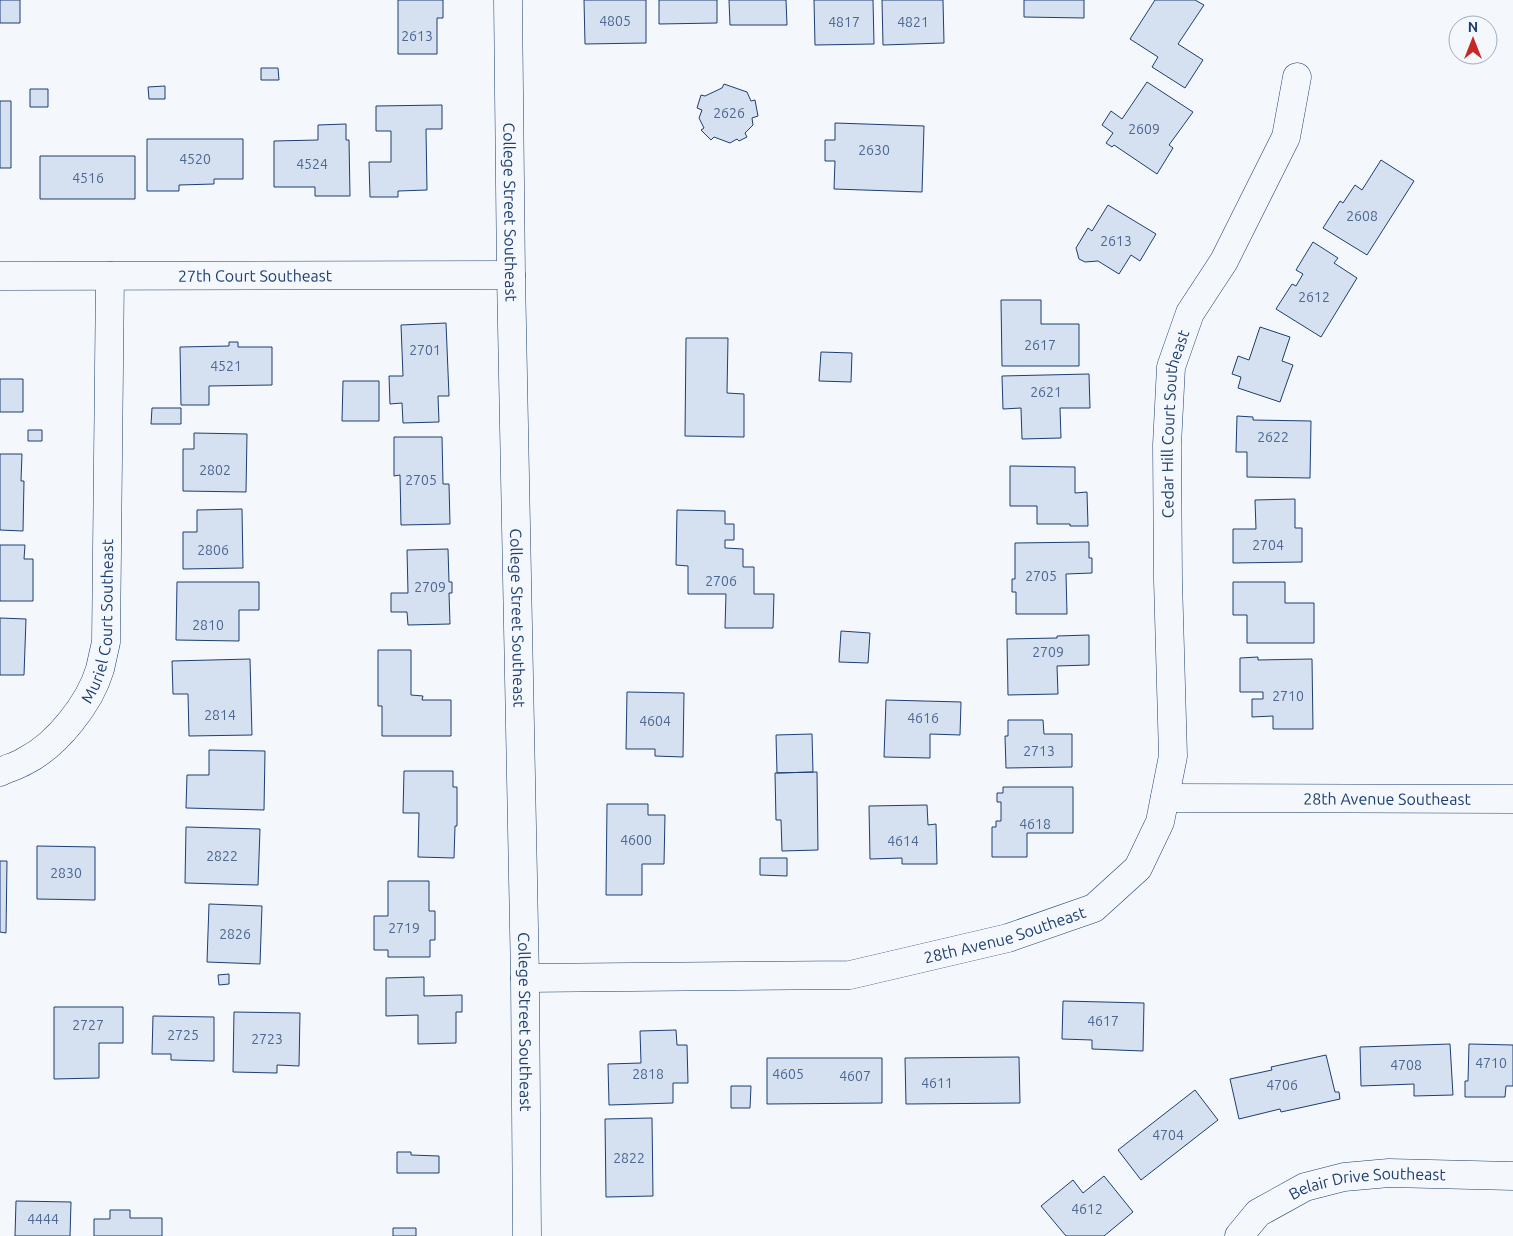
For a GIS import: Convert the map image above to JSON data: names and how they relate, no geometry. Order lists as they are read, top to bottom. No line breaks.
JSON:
{"streets":{"street":["College Street Southeast","27th Court Southeast","Cedar Hill Court Southeast","Muriel Court Southeast","28th Avenue Southeast","Belair Drive Southeast"]},"crossings":[["College Street Southeast","27th Court Southeast"],["College Street Southeast","28th Avenue Southeast"],["27th Court Southeast","Muriel Court Southeast"],["Cedar Hill Court Southeast","28th Avenue Southeast"]],"house_numbers":["4805","4817","4821","2613","2626","2609","2630","4520","4524","4516","2608","2613","2612","2617","2701","4521","2621","2622","2802","2705","2704","2806","2705","2706","2709","2810","2709","2710","2814","4616","4604","2713","4618","4600","4614","2822","2830","2719","2826","4617","2727","2725","2723","4710","4708","2818","4605","4607","4611","4706","4704","2822","4612","4444"],"north":"top"}
